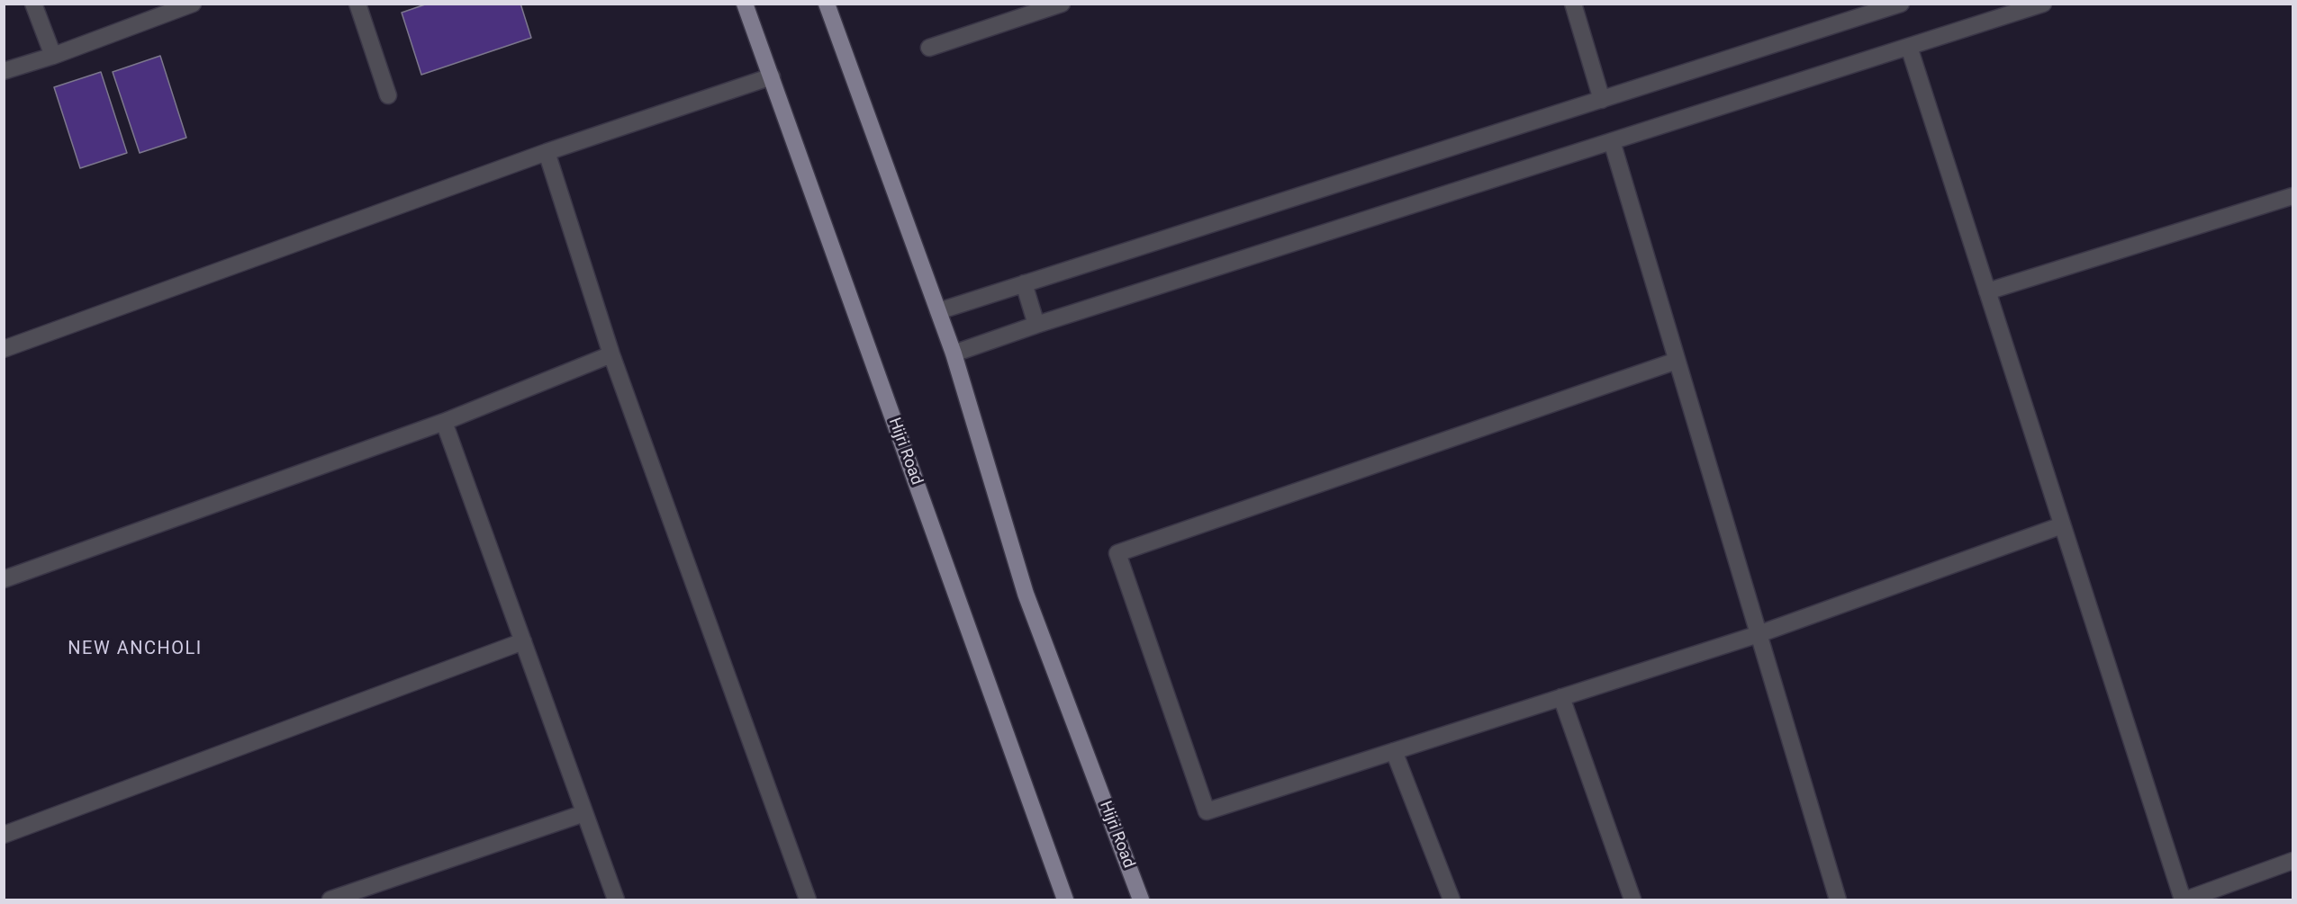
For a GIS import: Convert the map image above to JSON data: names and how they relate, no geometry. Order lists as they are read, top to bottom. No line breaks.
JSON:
{"streets":{"main road":["Hijri Road"]},"districts":["NEW ANCHOLI"]}
